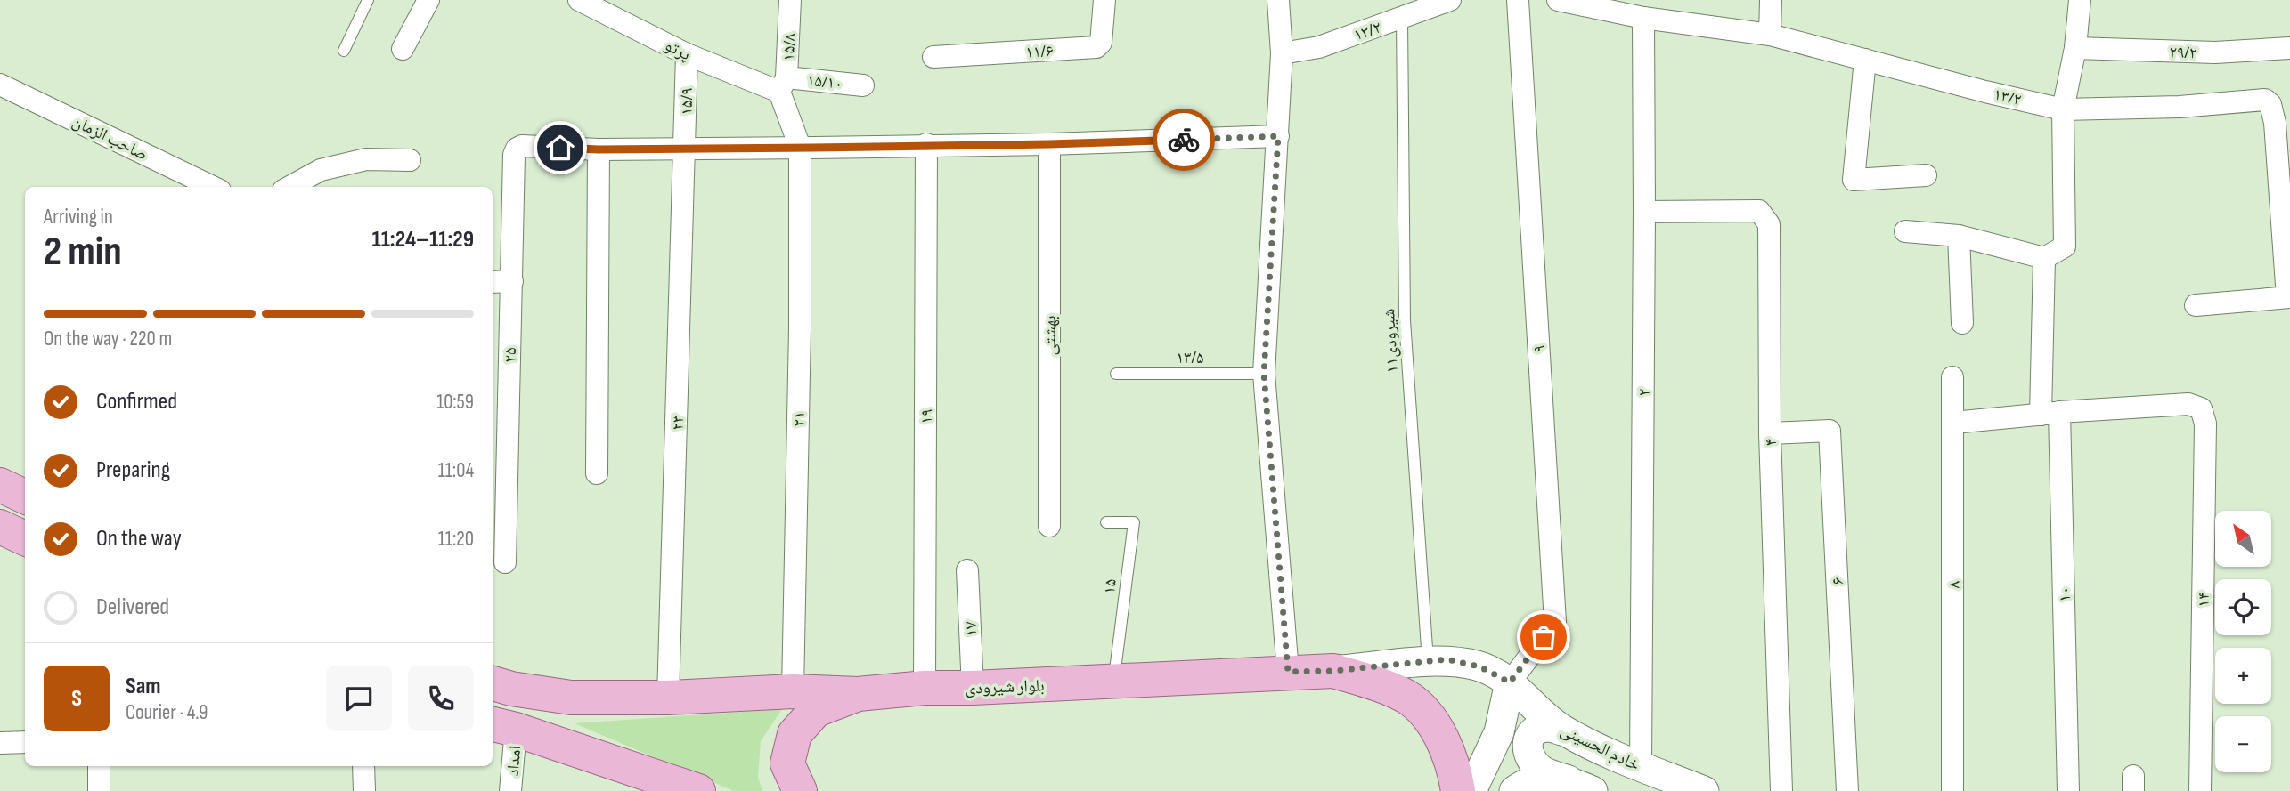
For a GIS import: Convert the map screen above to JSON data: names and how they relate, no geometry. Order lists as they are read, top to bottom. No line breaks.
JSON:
{"streets":{"main road":["بلوار شیرودی","خادم الحسینی"],"street":["۱۳/۲","۱۵/۸","پرتو","۱۱/۶","۲۹/۲","۱۵/۱۰","۱۵/۹","صاحب الزمان","بهشتی","۹","۲۵","۲","۱۹","۲۱","۲۳","۴","۶","۸","۱۰","۱۴","۱۷","امداد"],"lane":["۱۱شیرودی","۱۳/۵","۱۵"]},"crossings":[["۱۳/۲","۱۱شیرودی"],["۱۳/۲","۲"],["۱۵/۸","پرتو"],["۱۵/۸","۱۵/۱۰"],["پرتو","۱۵/۱۰"],["پرتو","۱۵/۹"],["۱۵/۹","۲۳"],["۱۱شیرودی","خادم الحسینی"],["۹","خادم الحسینی"],["۲","۴"],["۲","خادم الحسینی"],["۱۹","بلوار شیرودی"],["۲۱","بلوار شیرودی"],["۲۳","بلوار شیرودی"],["۴","۶"],["۱۵","بلوار شیرودی"],["۱۰","۱۴"],["۱۷","بلوار شیرودی"],["بلوار شیرودی","خادم الحسینی"]],"north":"top left","page":{"heading":["2 min","Arriving in","11:24–11:29"],"panel":["Sam","Courier · 4.9"],"bar":"On the way · 220 m","list":[["Confirmed","10:59"],["Preparing","11:04"],["On the way","11:20"],"Delivered"],"map_buttons":["+","−"],"round":"S"}}
